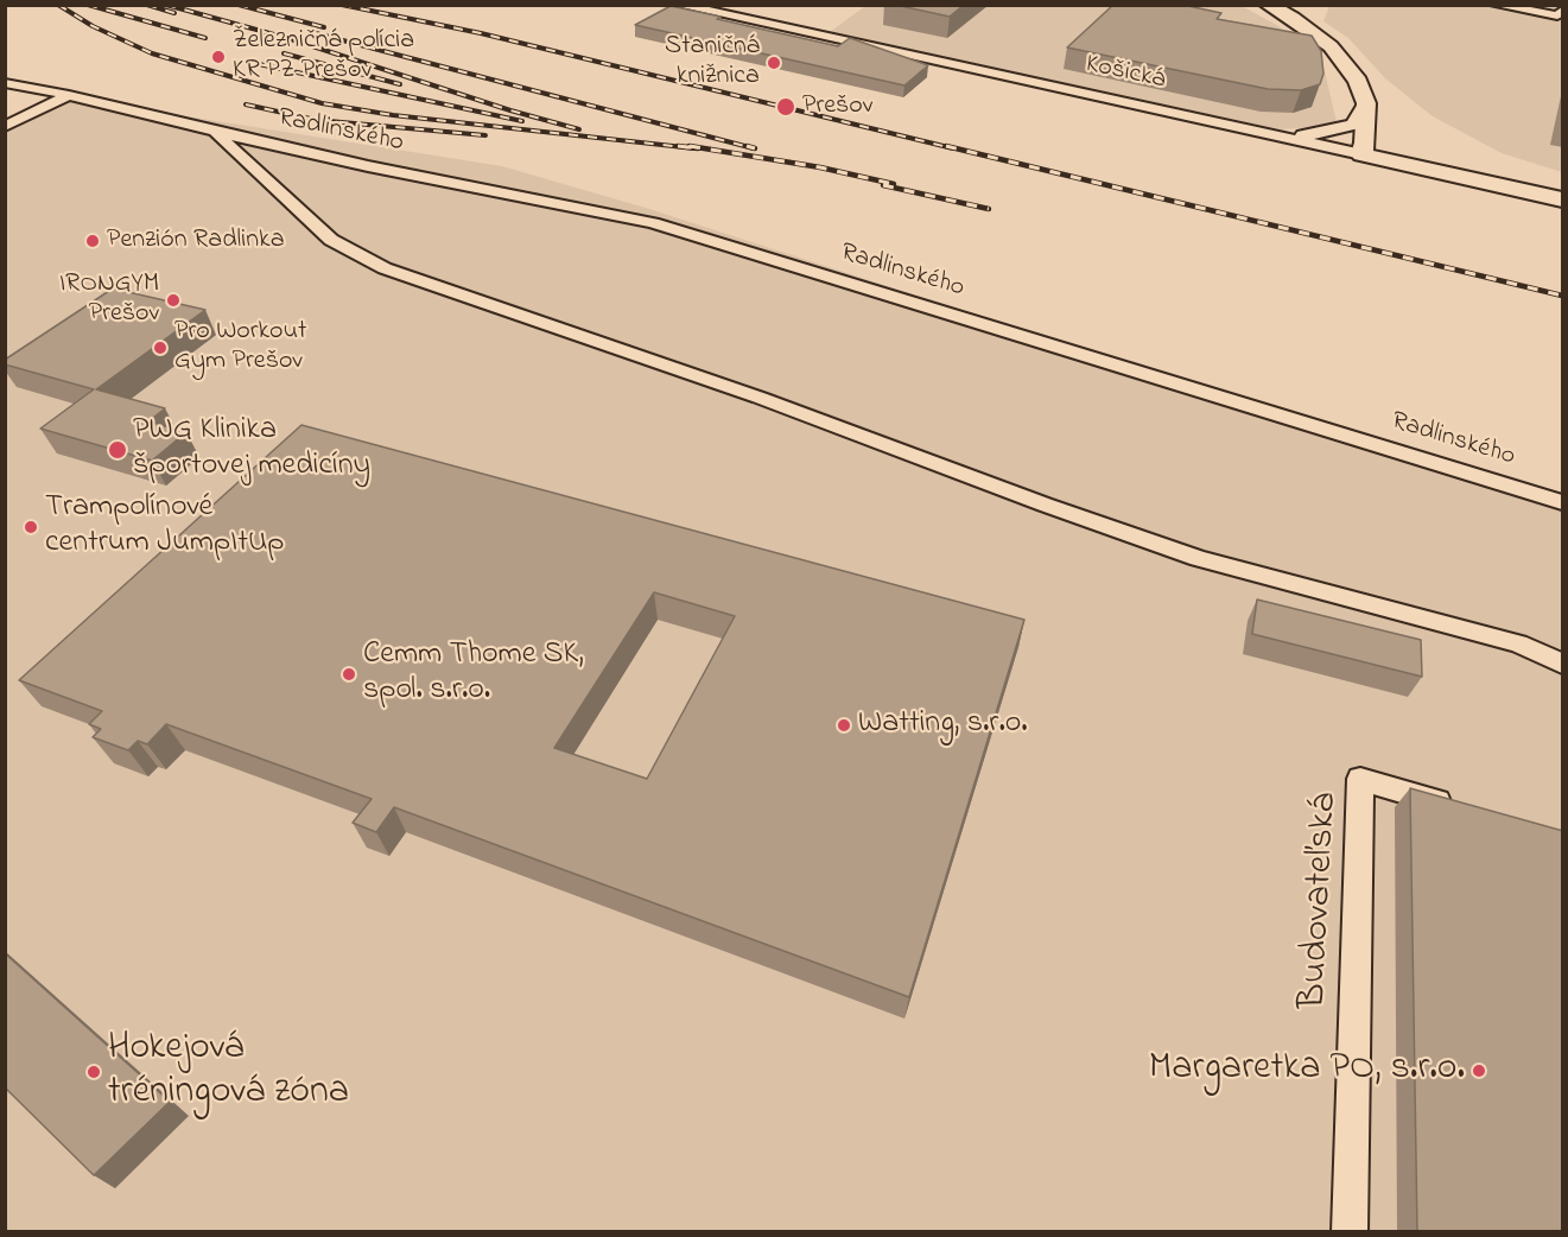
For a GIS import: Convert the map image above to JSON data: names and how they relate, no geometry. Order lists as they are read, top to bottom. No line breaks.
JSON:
{"streets":{"main road":["Košická"],"street":["Radlinského","Budovateľská"]},"places":["Železničná polícia KR PZ Prešov","Staničná knižnica","Prešov","Penzión Radlinka","IRONGYM Prešov","Pro Workout Gym Prešov","PWG Klinika športovej medicíny","Trampolínové centrum JumpItUp","Cemm Thome SK, spol. s.r.o.","Watting, s.r.o.","Margaretka PO, s.r.o.","Hokejová tréningová zóna"]}
